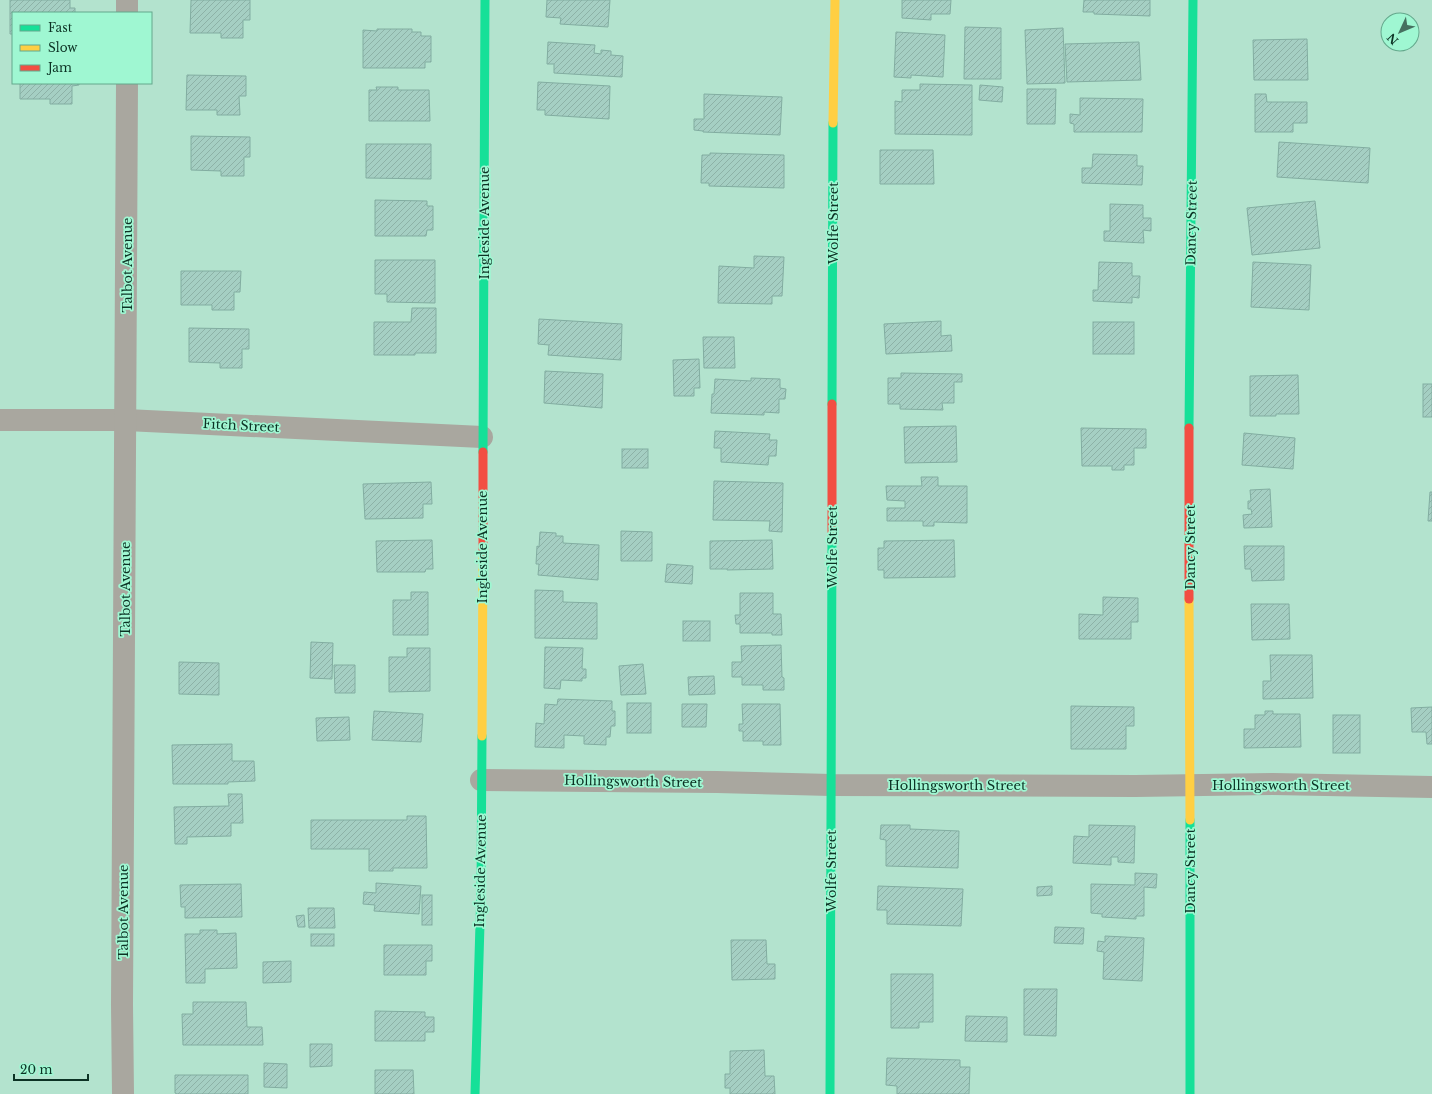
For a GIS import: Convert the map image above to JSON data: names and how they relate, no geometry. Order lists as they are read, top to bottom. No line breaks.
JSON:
{"streets":{"street":["Ingleside Avenue","Wolfe Street","Dancy Street","Talbot Avenue","Fitch Street","Hollingsworth Street"]},"crossings":[["Ingleside Avenue","Fitch Street"],["Ingleside Avenue","Hollingsworth Street"],["Wolfe Street","Hollingsworth Street"],["Dancy Street","Hollingsworth Street"],["Talbot Avenue","Fitch Street"]],"legend":["Fast","Slow","Jam"],"scale_bar":"20 m","north":"bottom left"}
